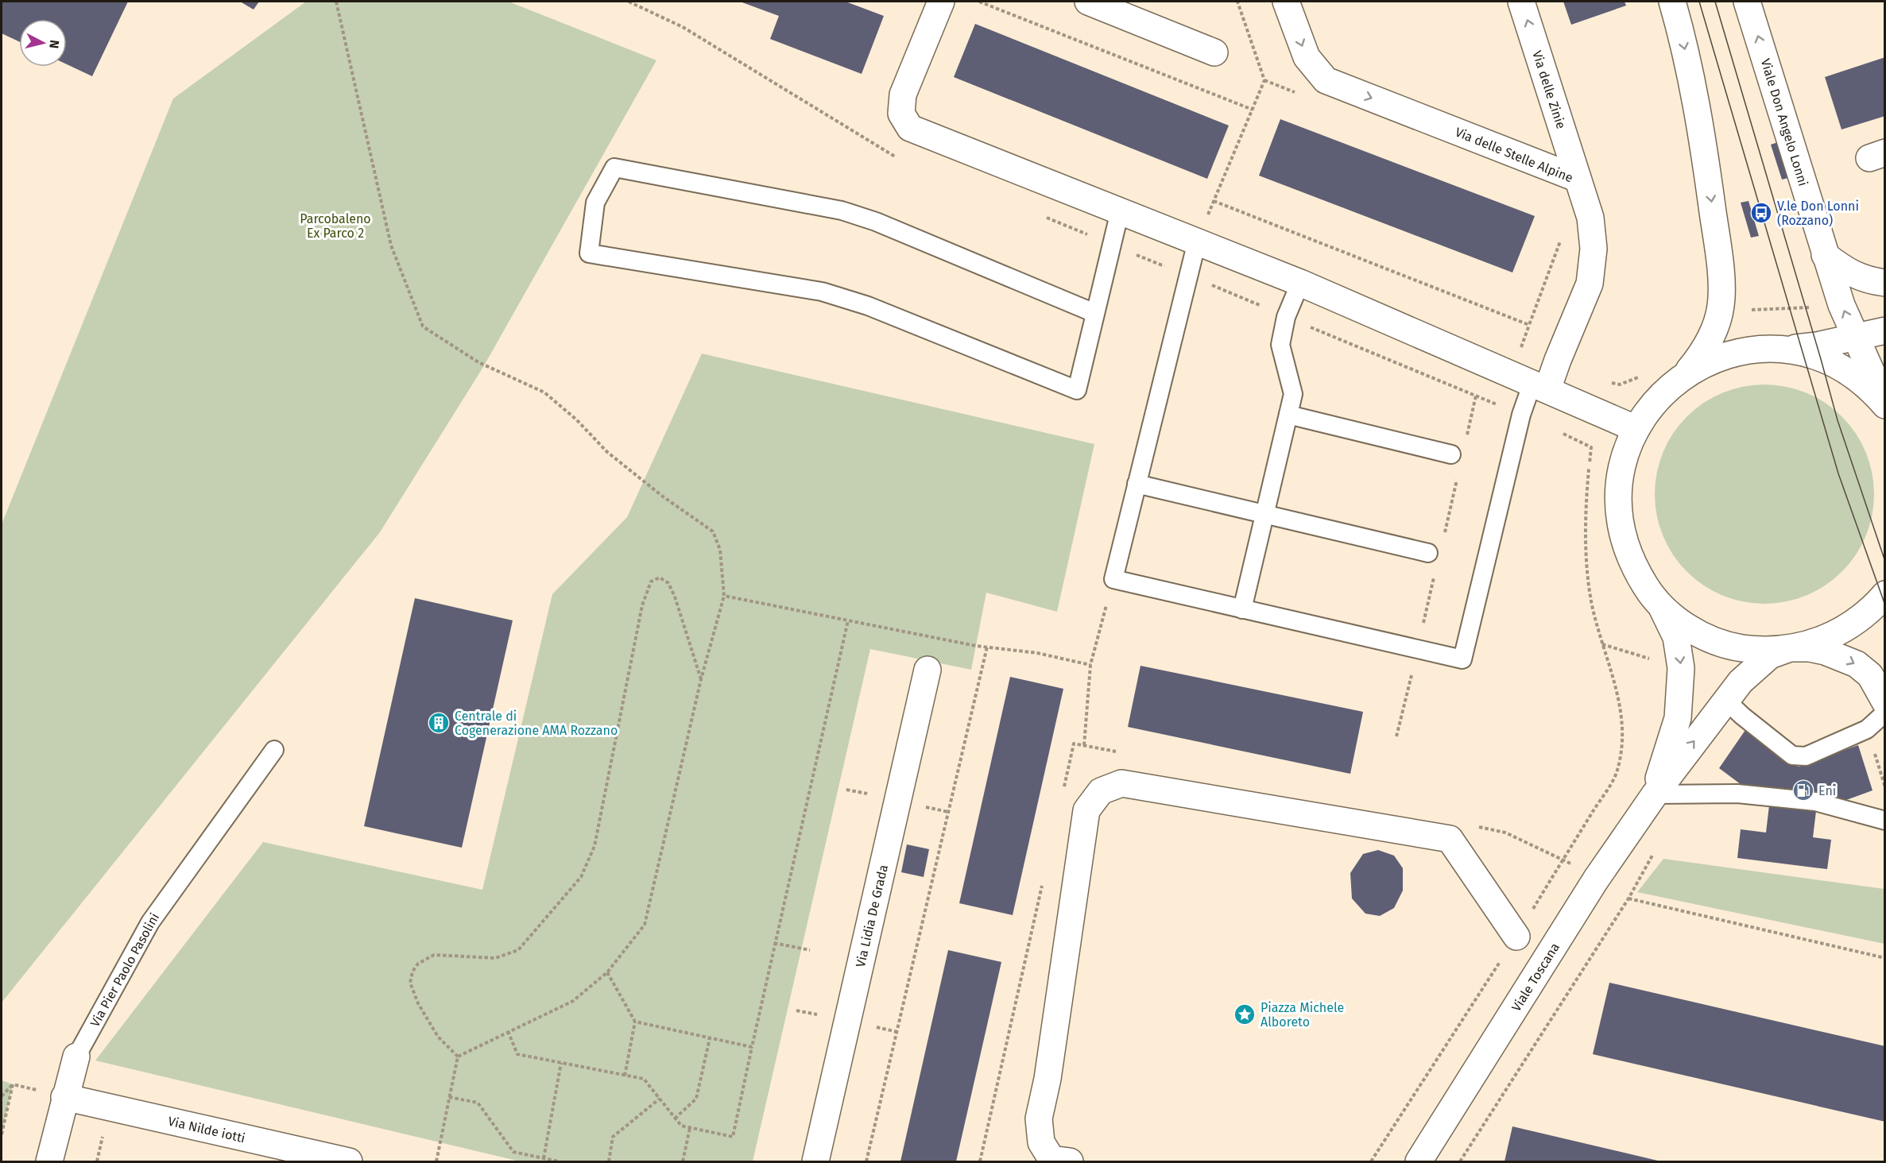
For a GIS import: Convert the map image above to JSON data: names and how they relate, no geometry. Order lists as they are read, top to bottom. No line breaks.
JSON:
{"streets":{"street":["Via delle Zinie","Viale Don Angelo Lonni","Via delle Stelle Alpine","Via Lidia De Grada","Via Pier Paolo Pasolini","Viale Toscana","Via Nilde iotti"]},"crossings":[["Via delle Zinie","Via delle Stelle Alpine"],["Via Pier Paolo Pasolini","Via Nilde iotti"]],"parks":["Parcobaleno Ex Parco 2"],"places":{"bus stop":["V.le Don Lonni (Rozzano)"],"building":["Centrale di Cogenerazione AMA Rozzano"],"fuel station":["Eni"],"place":["Piazza Michele Alboreto"]},"north":"right"}
